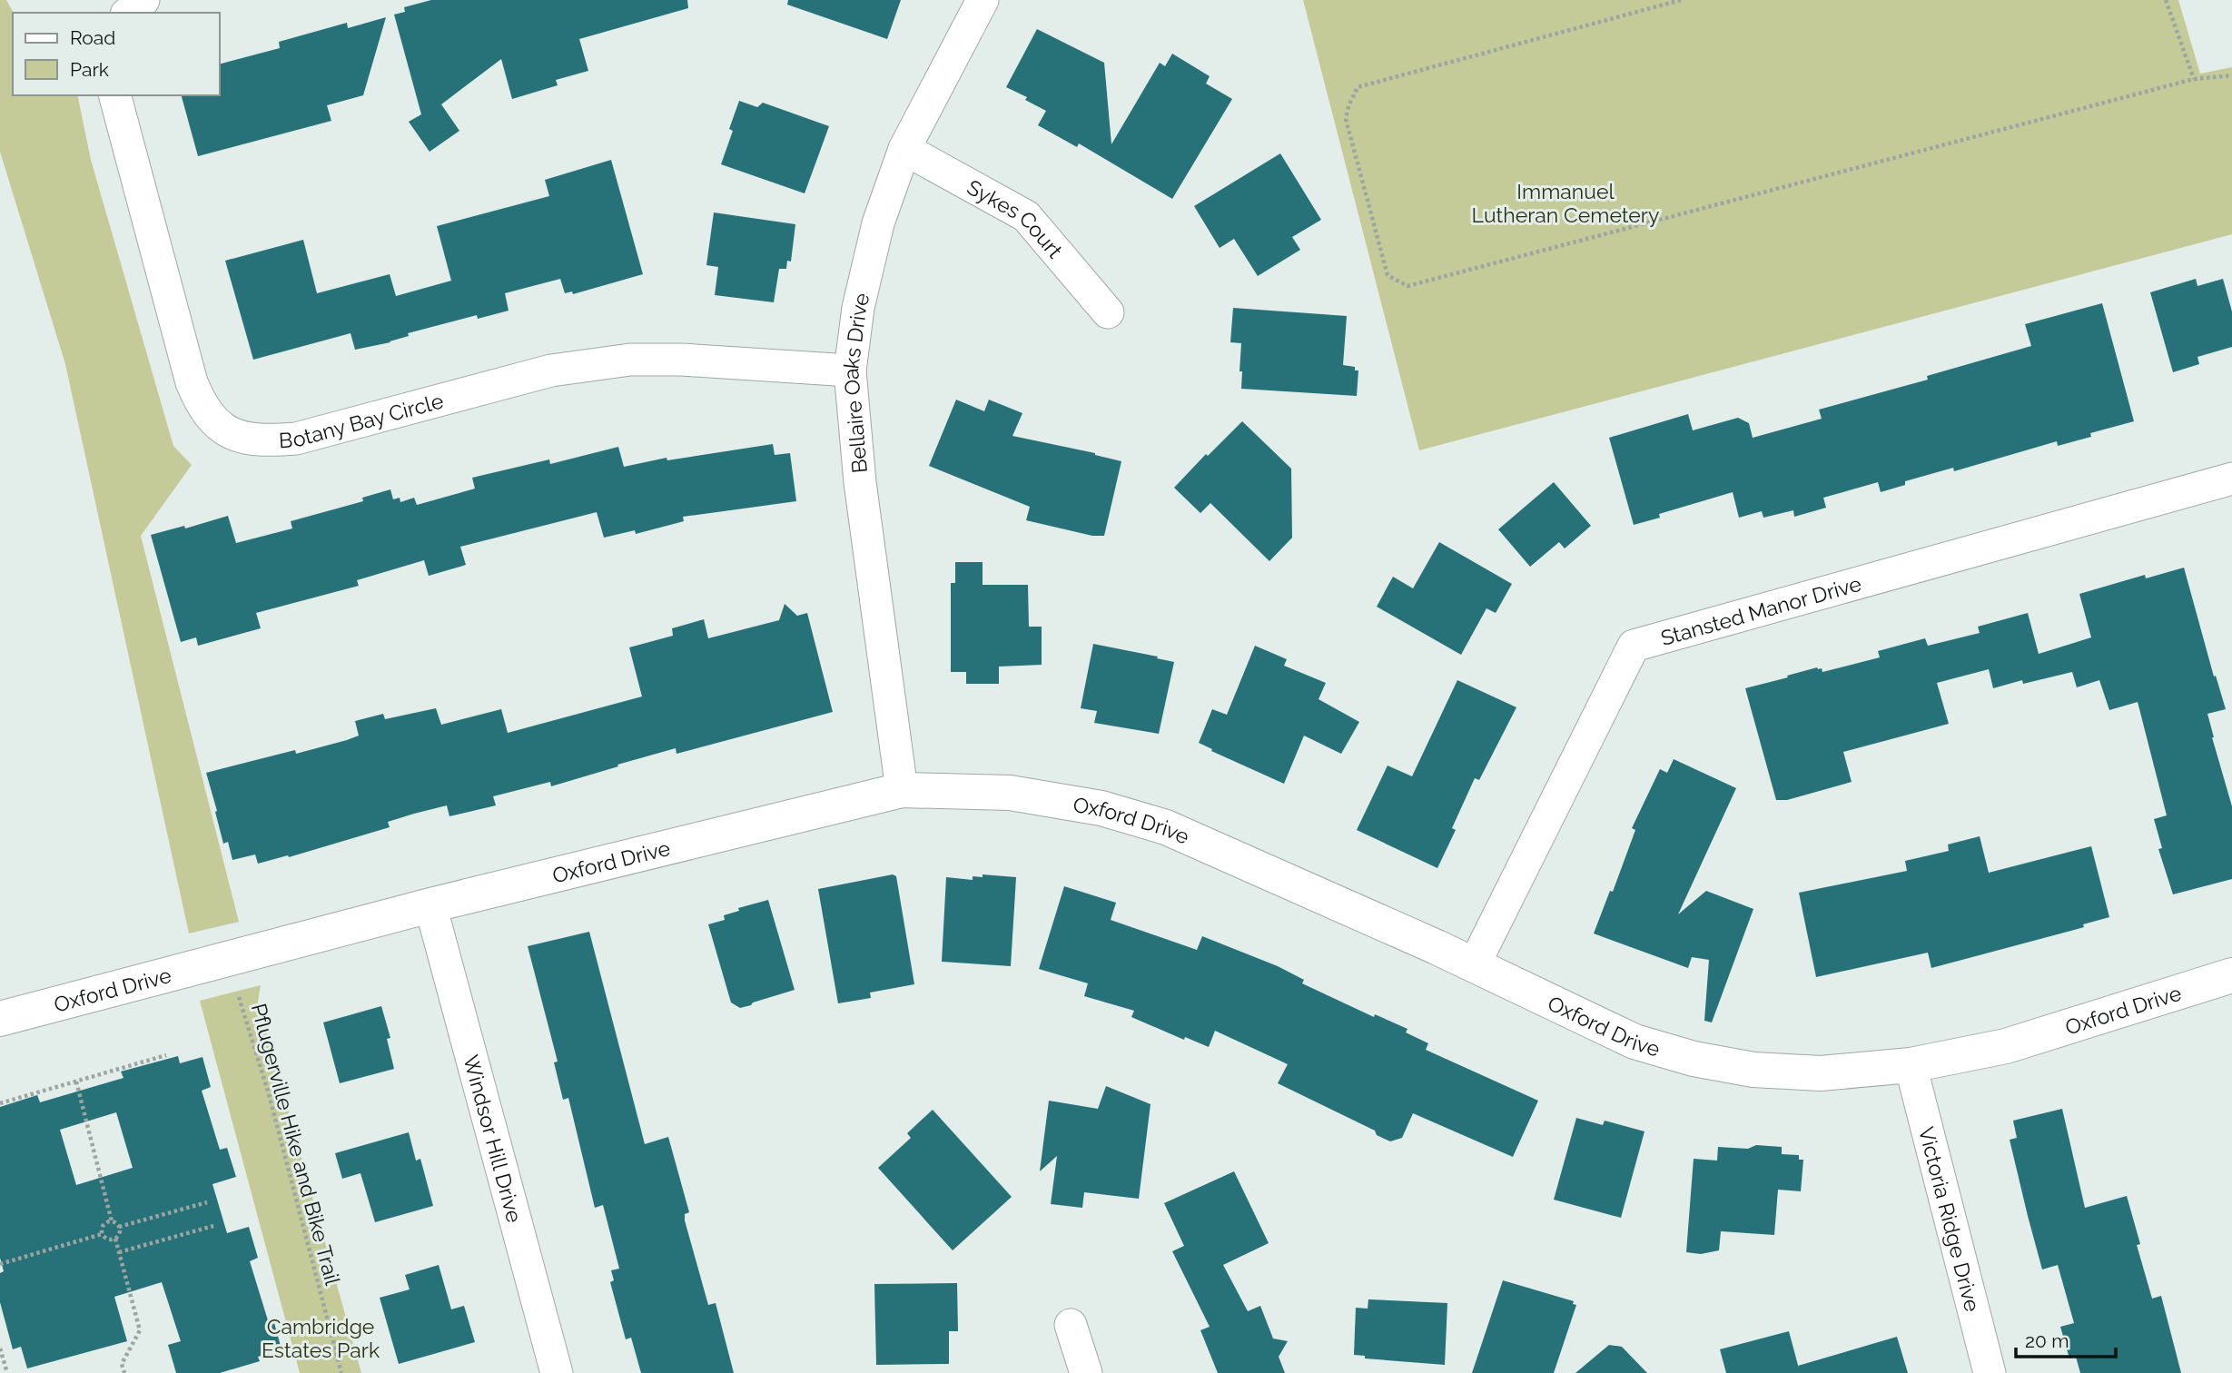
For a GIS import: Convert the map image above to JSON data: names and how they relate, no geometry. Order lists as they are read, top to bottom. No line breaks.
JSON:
{"streets":{"street":["Sykes Court","Bellaire Oaks Drive","Botany Bay Circle","Stansted Manor Drive","Oxford Drive","Windsor Hill Drive","Victoria Ridge Drive"],"path":["Pflugerville Hike and Bike Trail"]},"crossings":[["Sykes Court","Bellaire Oaks Drive"],["Bellaire Oaks Drive","Botany Bay Circle"],["Bellaire Oaks Drive","Oxford Drive"],["Stansted Manor Drive","Oxford Drive"],["Oxford Drive","Windsor Hill Drive"],["Oxford Drive","Victoria Ridge Drive"]],"parks":["Immanuel Lutheran Cemetery","Cambridge Estates Park"],"legend":["Road","Park"],"scale_bar":"20 m"}
